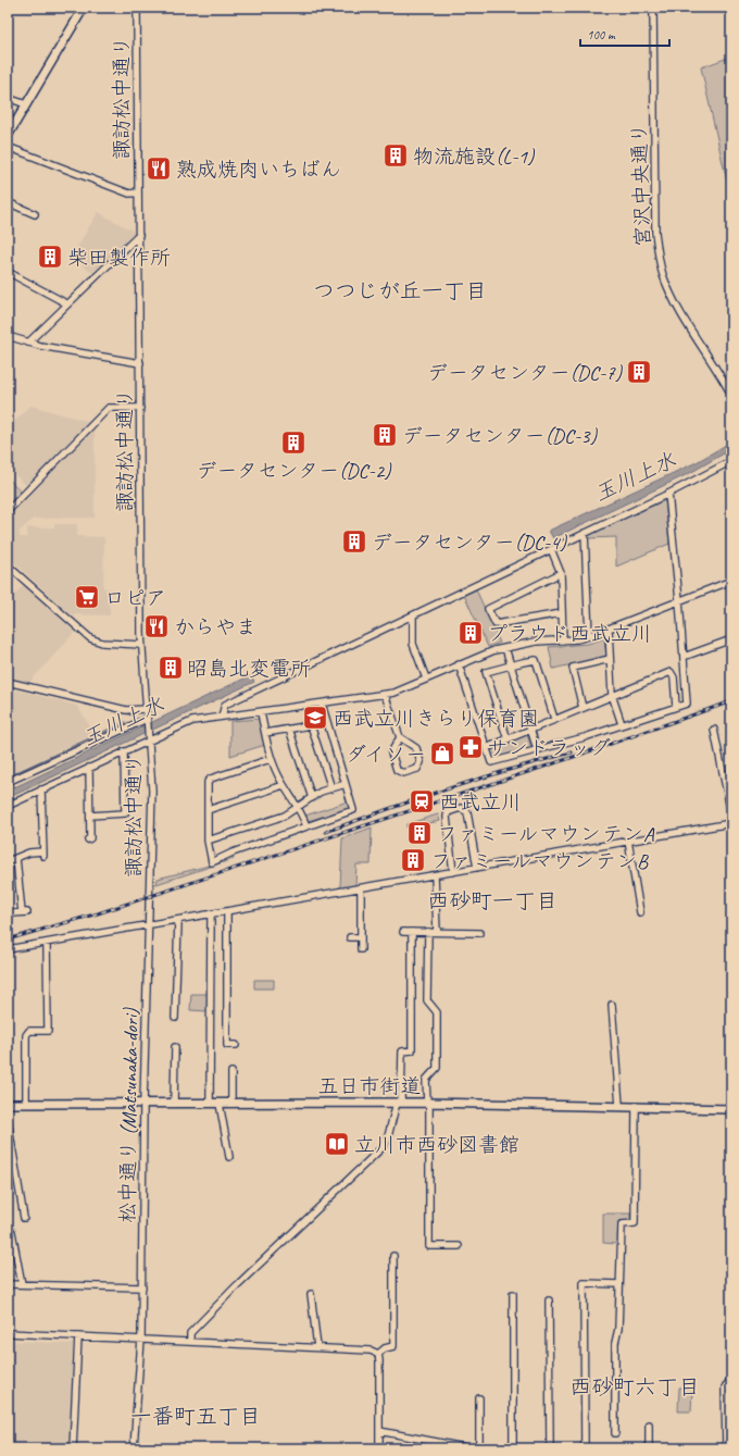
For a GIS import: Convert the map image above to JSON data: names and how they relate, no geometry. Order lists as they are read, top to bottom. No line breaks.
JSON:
{"streets":{"main road":["五日市街道"],"street":["諏訪松中通り","宮沢中央通り","松中通り (Matsunaka-dori)"]},"crossings":[["諏訪松中通り","松中通り (Matsunaka-dori)"],["五日市街道","松中通り (Matsunaka-dori)"]],"districts":["つつじが丘一丁目","西砂町一丁目","西砂町六丁目","一番町五丁目"],"water":["玉川上水"],"places":{"building":["物流施設(L-1)","柴田製作所","データセンター(DC-7)","データセンター(DC-3)","データセンター(DC-2)","データセンター(DC-4)","プラウド西武立川","昭島北変電所","ファミールマウンテンA","ファミールマウンテンB"],"restaurant":["熟成焼肉いちばん","からやま"],"supermarket":["ロピア"],"school or university":["西武立川きらり保育園"],"pharmacy":["サンドラッグ"],"shop":["ダイソー"],"station":["西武立川"],"library":["立川市西砂図書館"]},"scale_bar":"100 m"}
